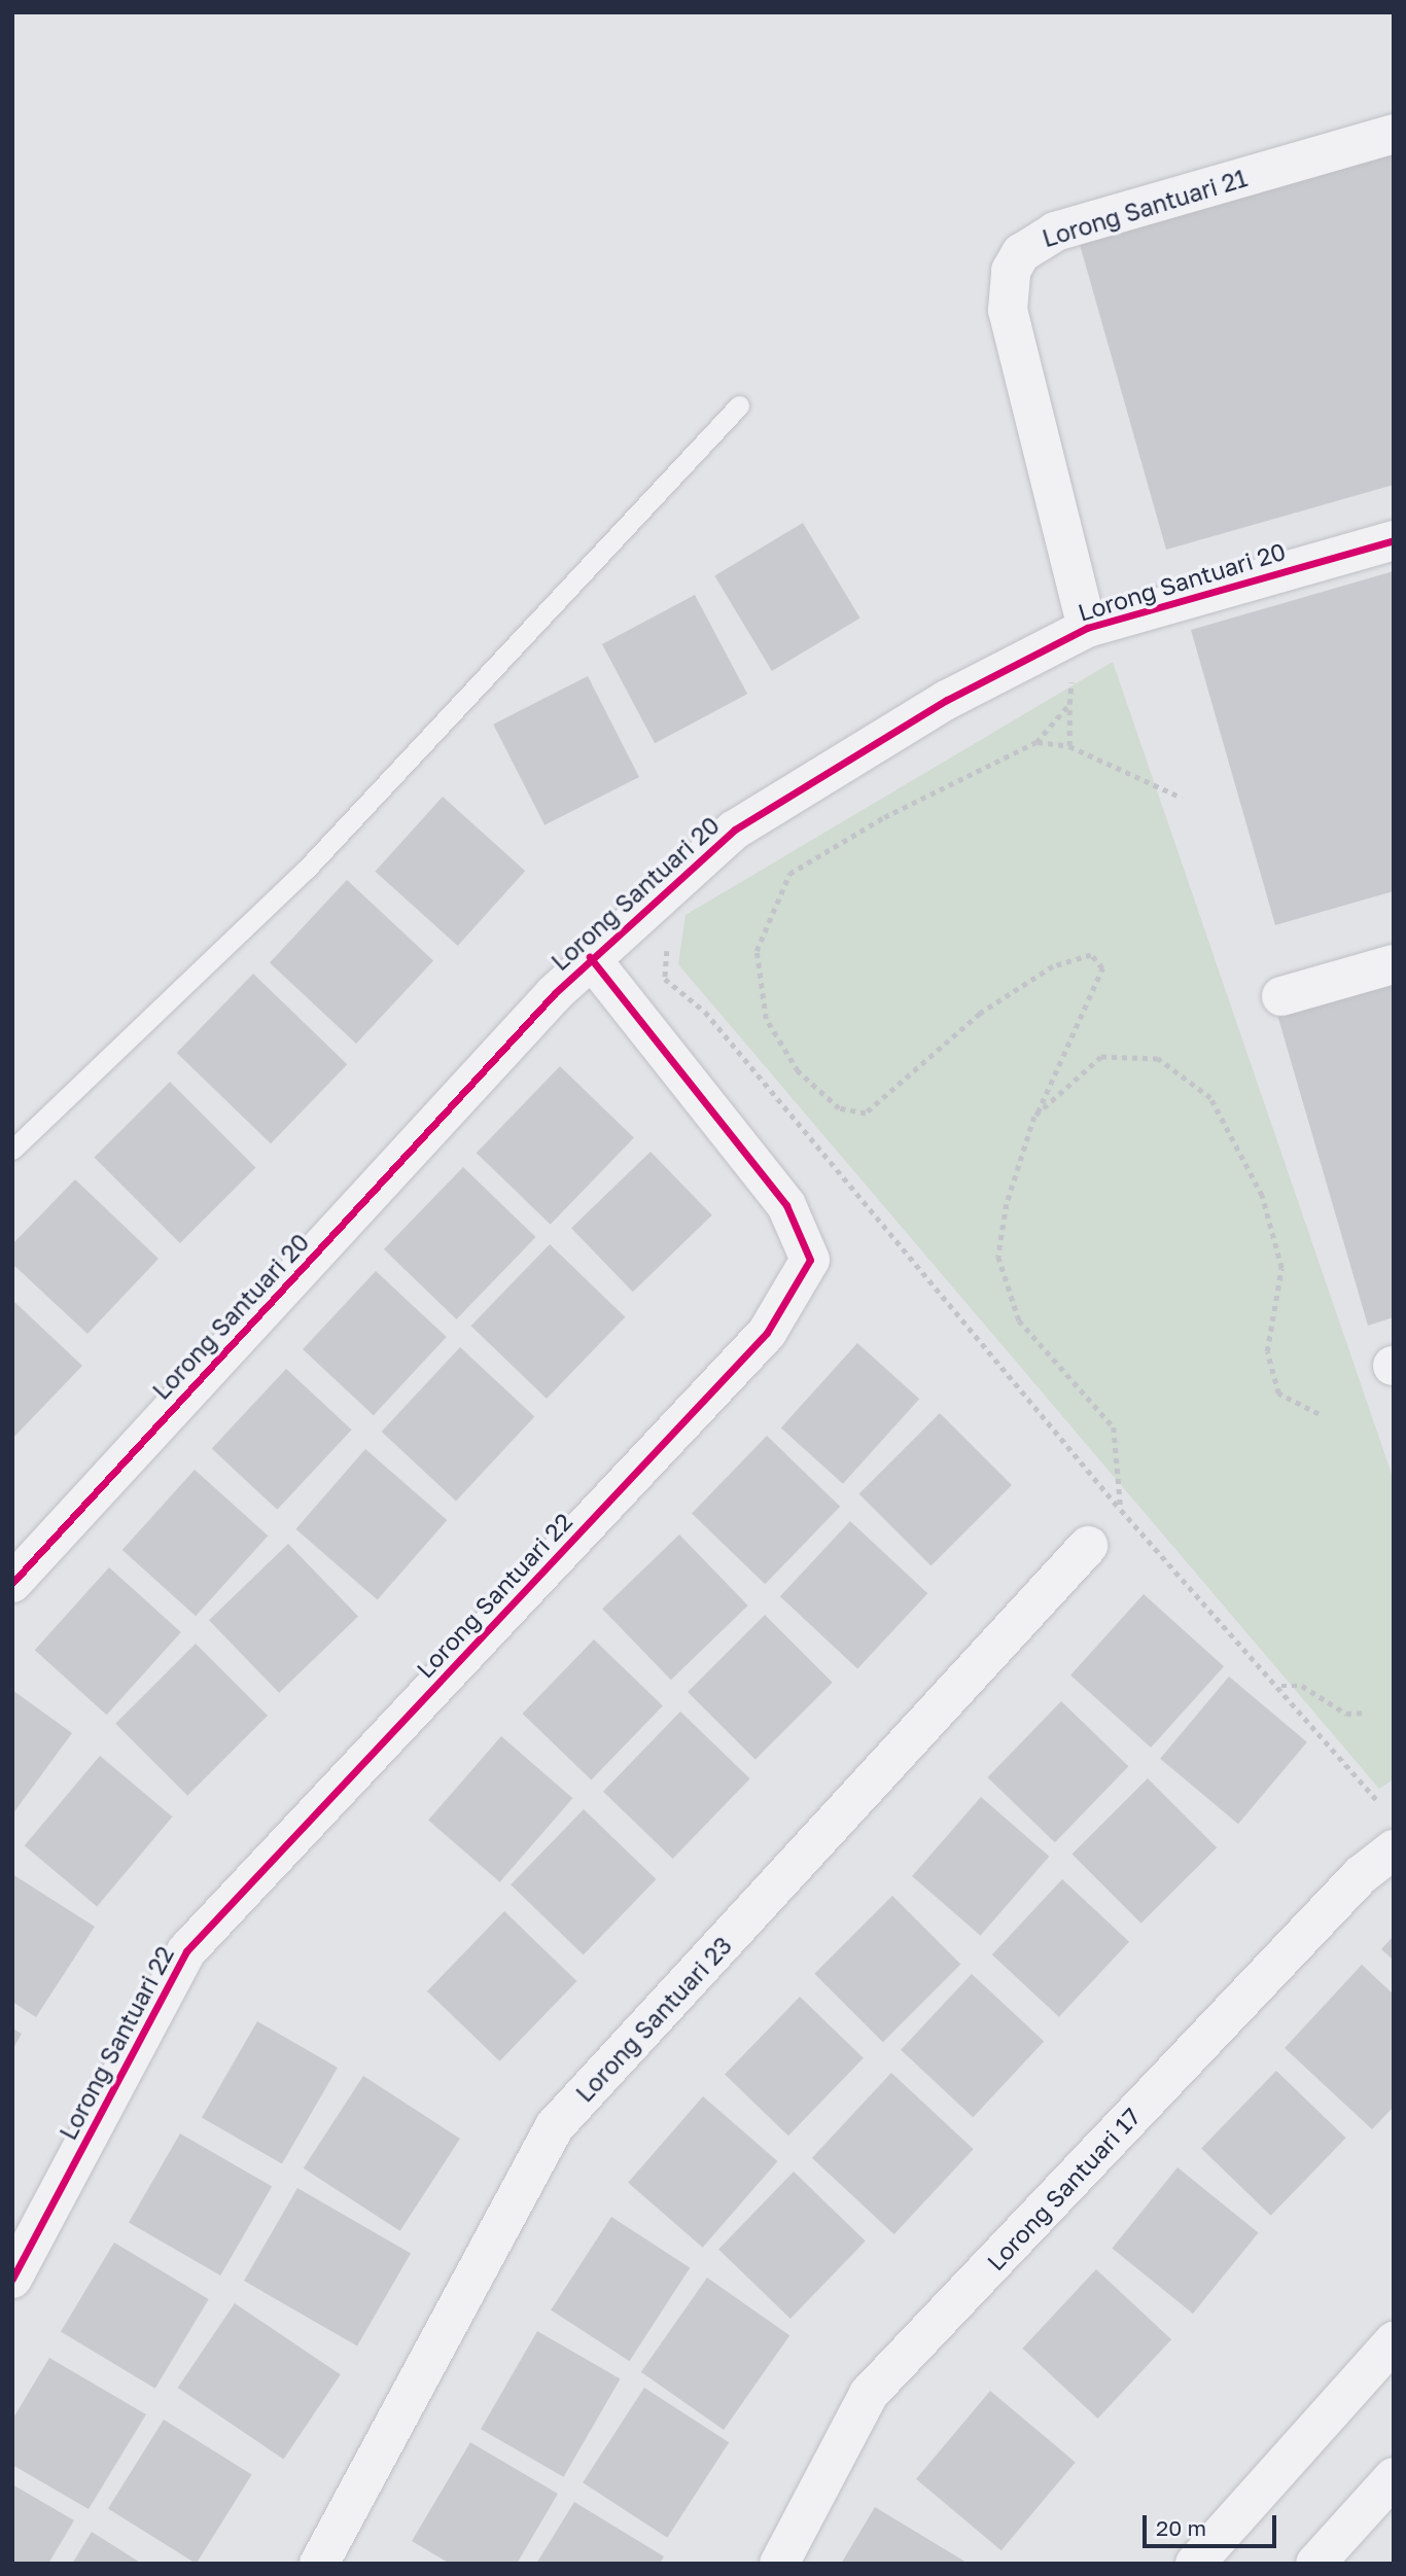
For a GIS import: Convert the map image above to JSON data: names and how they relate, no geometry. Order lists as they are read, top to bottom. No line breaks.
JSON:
{"streets":{"street":["Lorong Santuari 21","Lorong Santuari 20","Lorong Santuari 22","Lorong Santuari 23","Lorong Santuari 17"]},"crossings":[["Lorong Santuari 21","Lorong Santuari 20"],["Lorong Santuari 20","Lorong Santuari 22"]],"scale_bar":"20 m"}
